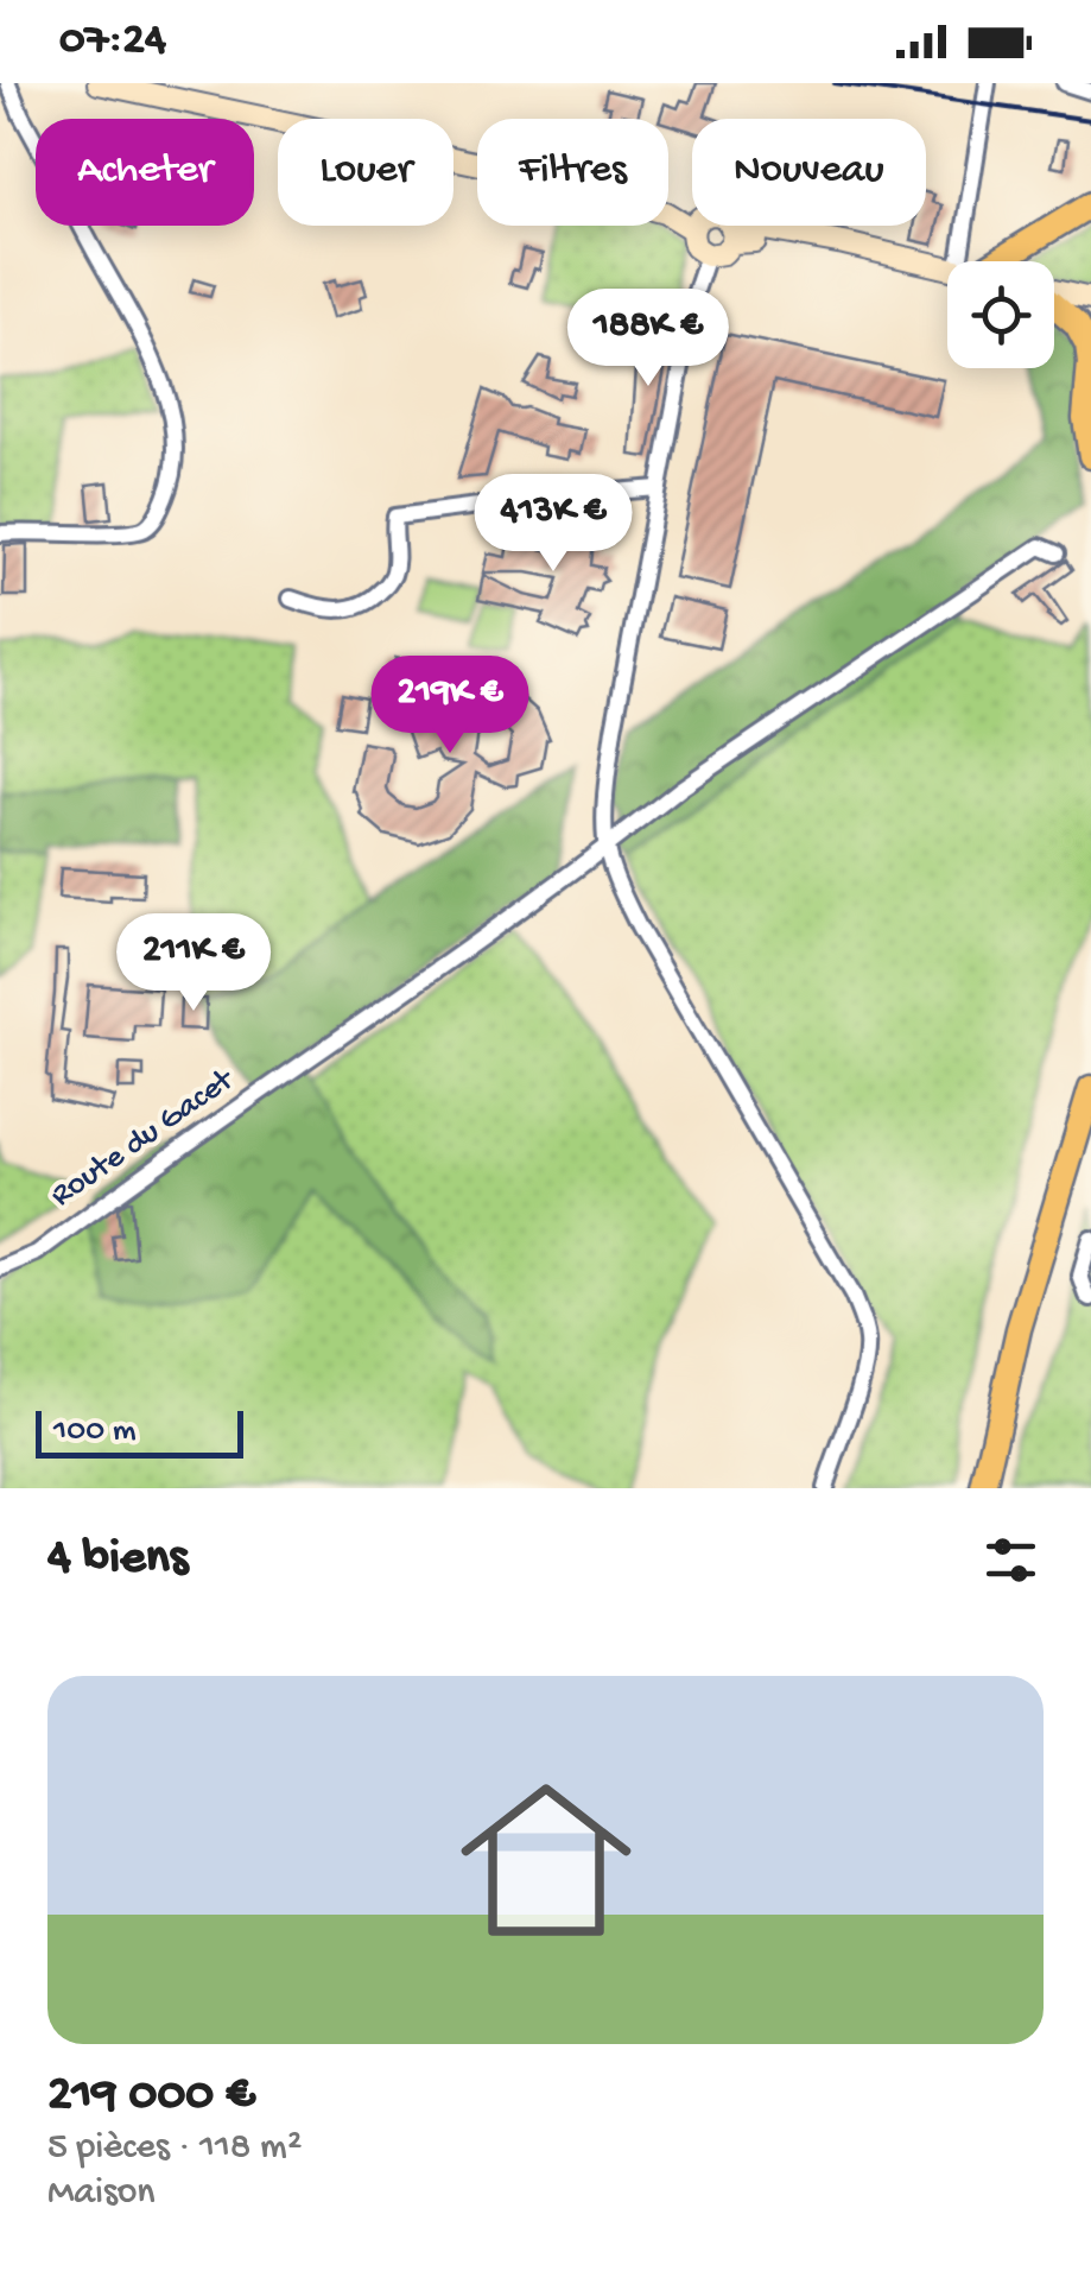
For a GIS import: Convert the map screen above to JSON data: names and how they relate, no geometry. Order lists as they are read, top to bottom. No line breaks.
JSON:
{"streets":{"street":["Route du Gacet"]},"scale_bar":"100 m","page":{"status":"07:24","chip":["Acheter","Louer","Filtres","Nouveau"],"price":["188K €","413K €","219K €","211K €"],"scale":"100 m","heading":"4 biens","list":[{"name":"219 000 €","note":"5 pièces · 118 m² · Maison"}]}}
